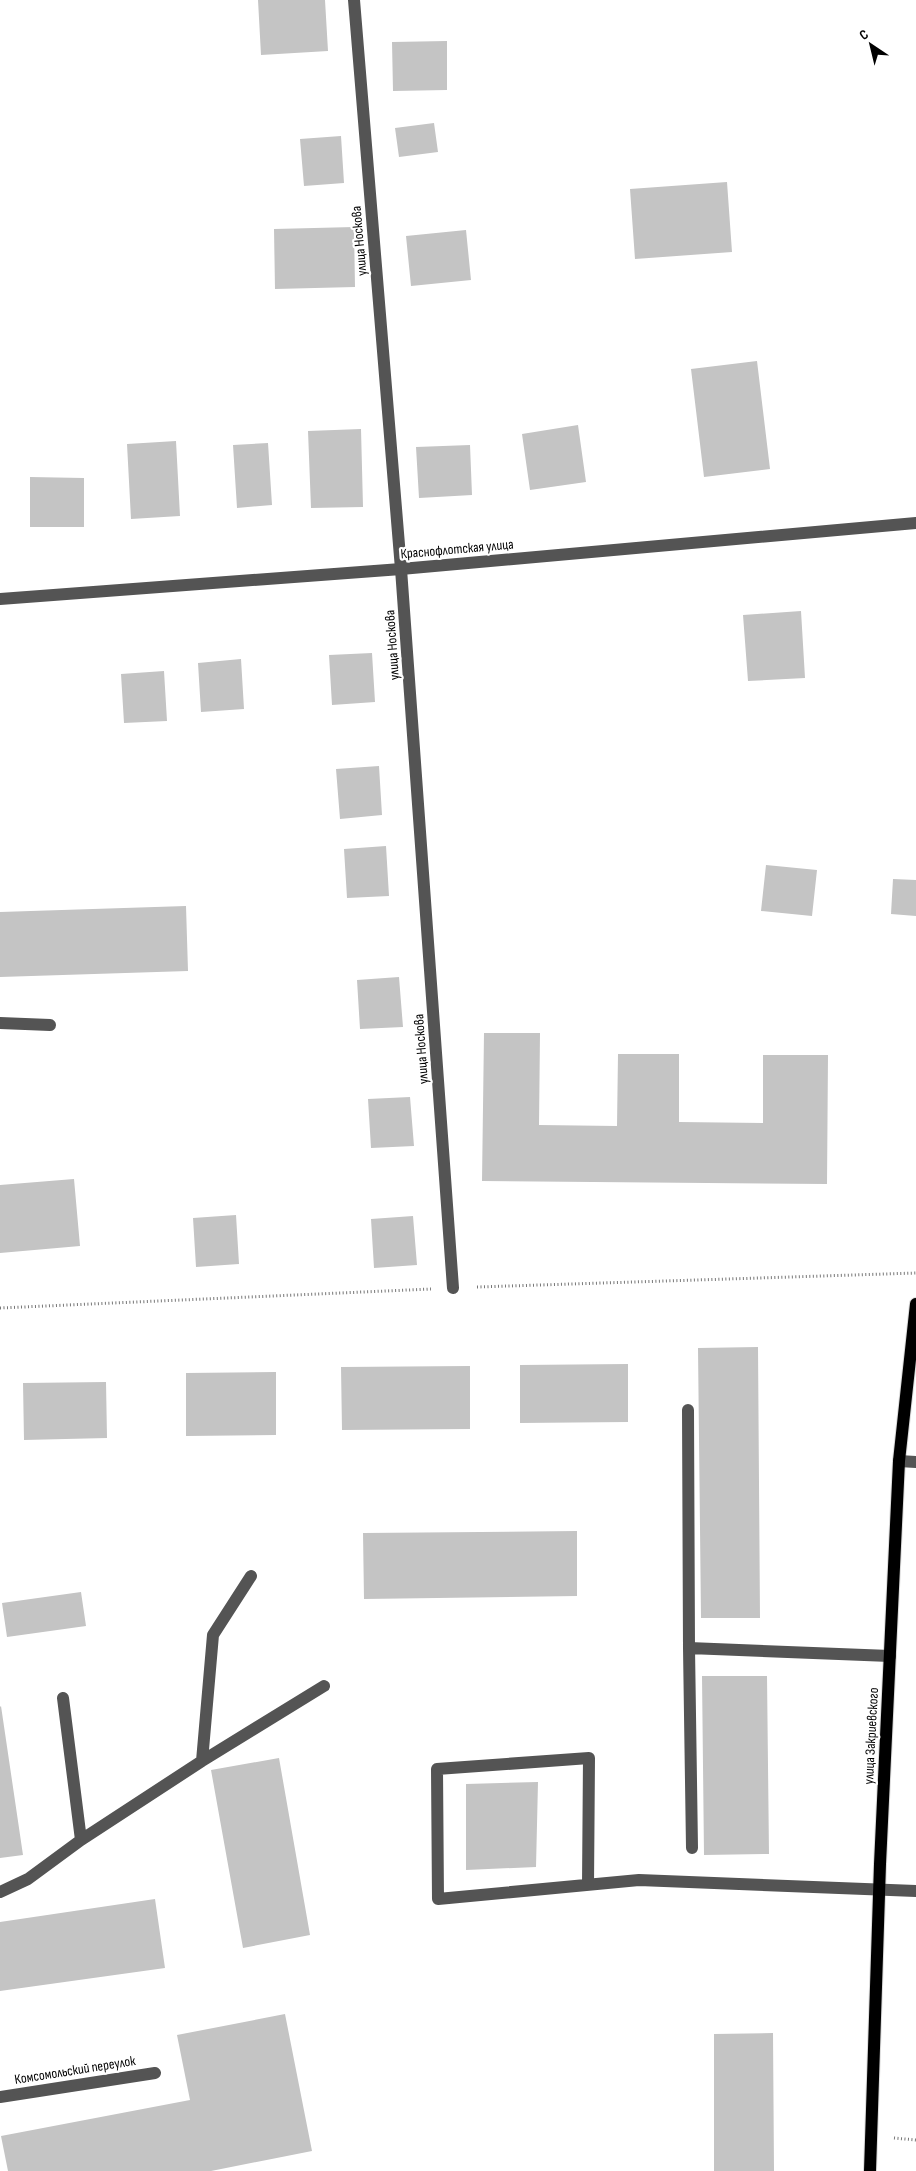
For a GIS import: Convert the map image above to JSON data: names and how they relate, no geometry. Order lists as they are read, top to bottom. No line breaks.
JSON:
{"streets":{"main road":["улица Закриевского"],"street":["улица Носкова","Краснофлотская улица","Комсомольский переулок"]},"crossings":[["улица Носкова","Краснофлотская улица"]],"north":"top left"}
